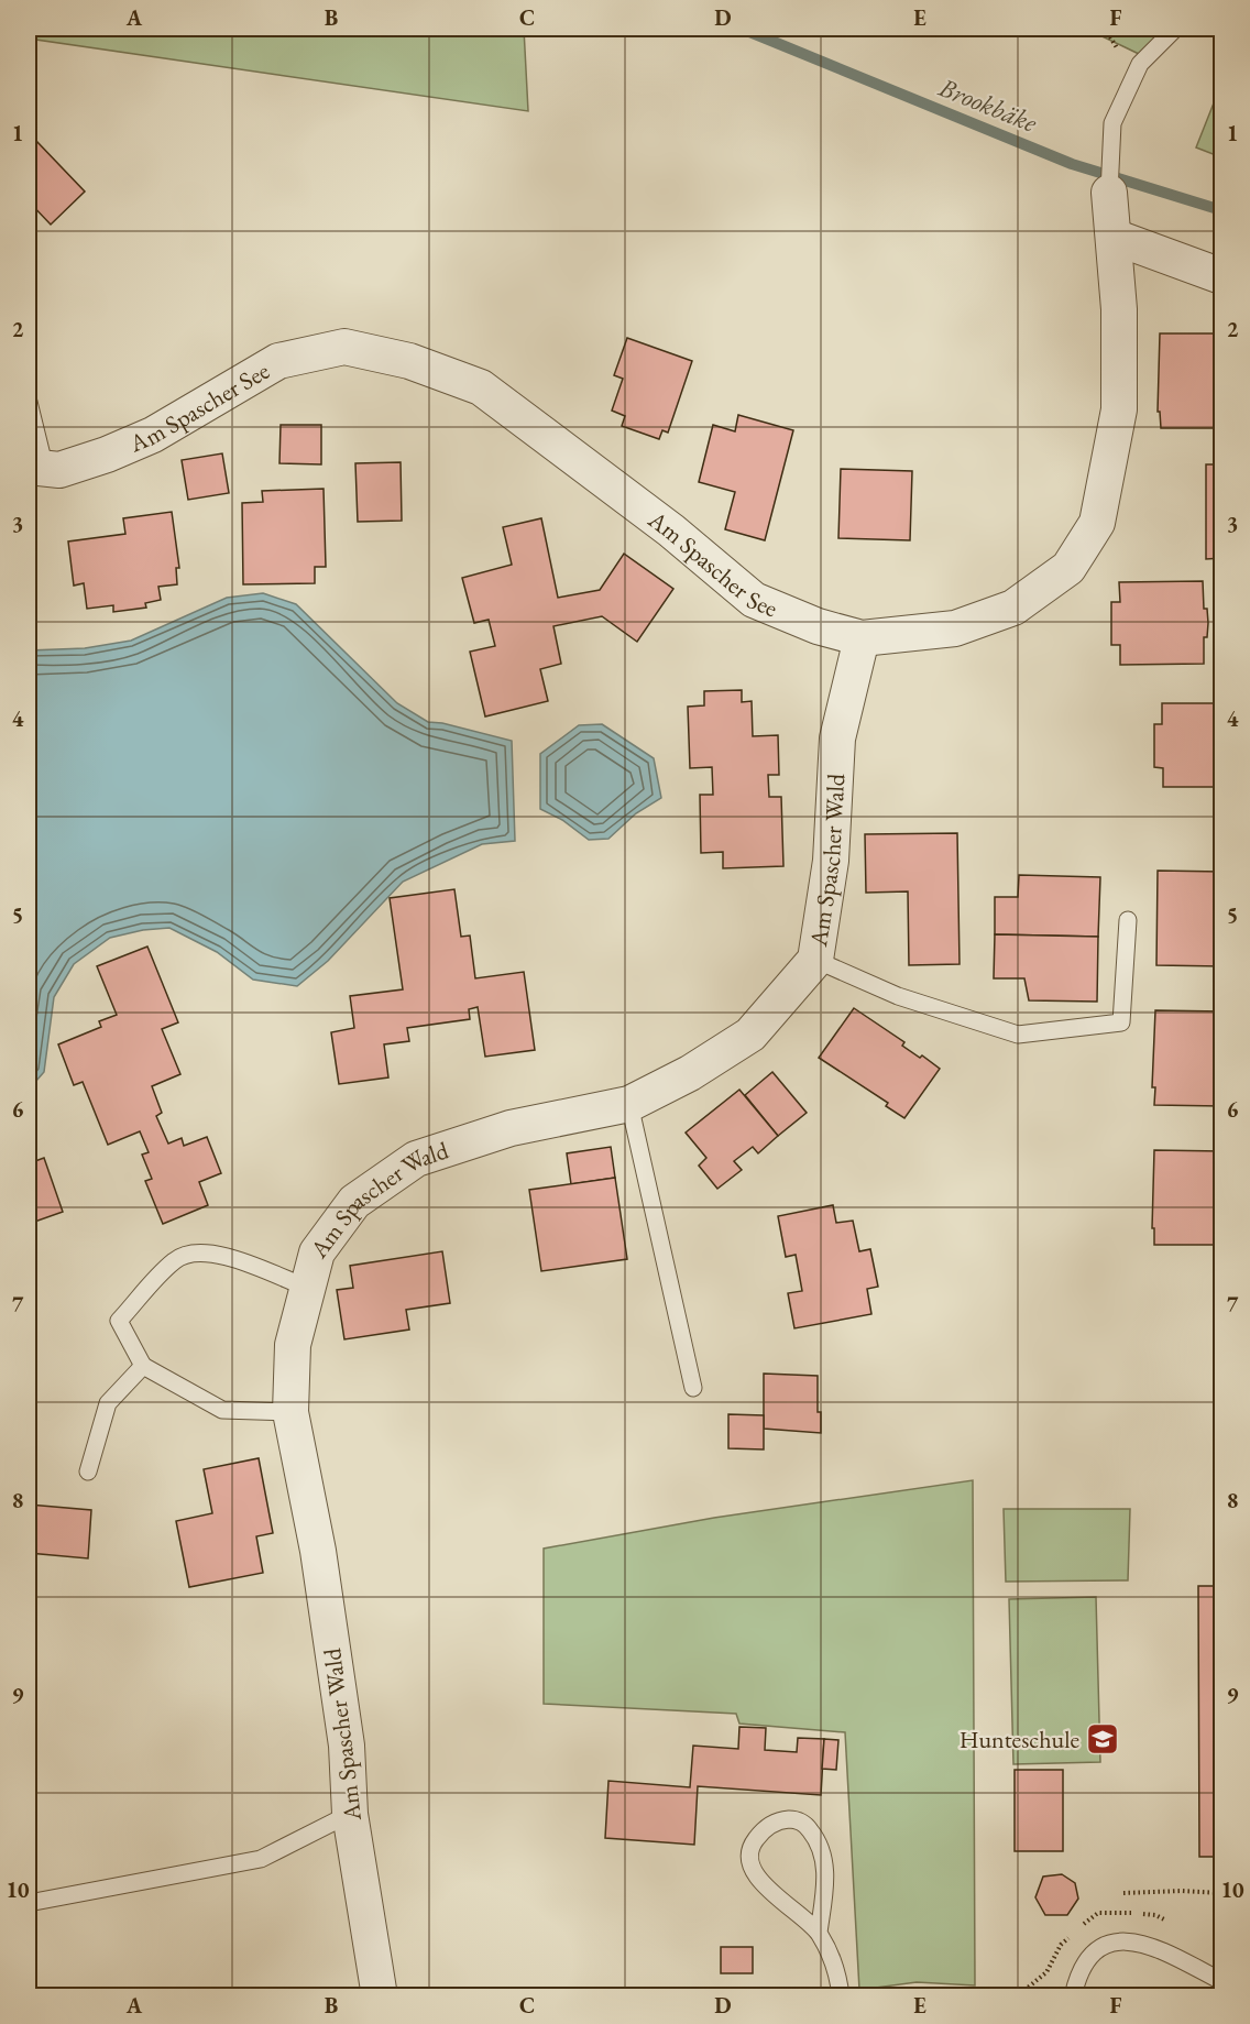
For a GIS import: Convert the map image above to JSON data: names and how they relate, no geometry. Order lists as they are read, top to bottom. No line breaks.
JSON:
{"streets":{"street":["Am Spascher See","Am Spascher Wald"]},"crossings":[["Am Spascher See","Am Spascher Wald"]],"water":["Brookbäke"],"places":{"school or university":["Hunteschule"]},"grid":{"columns":["A","B","C","D","E","F"],"rows":["1","2","3","4","5","6","7","8","9","10"]}}
